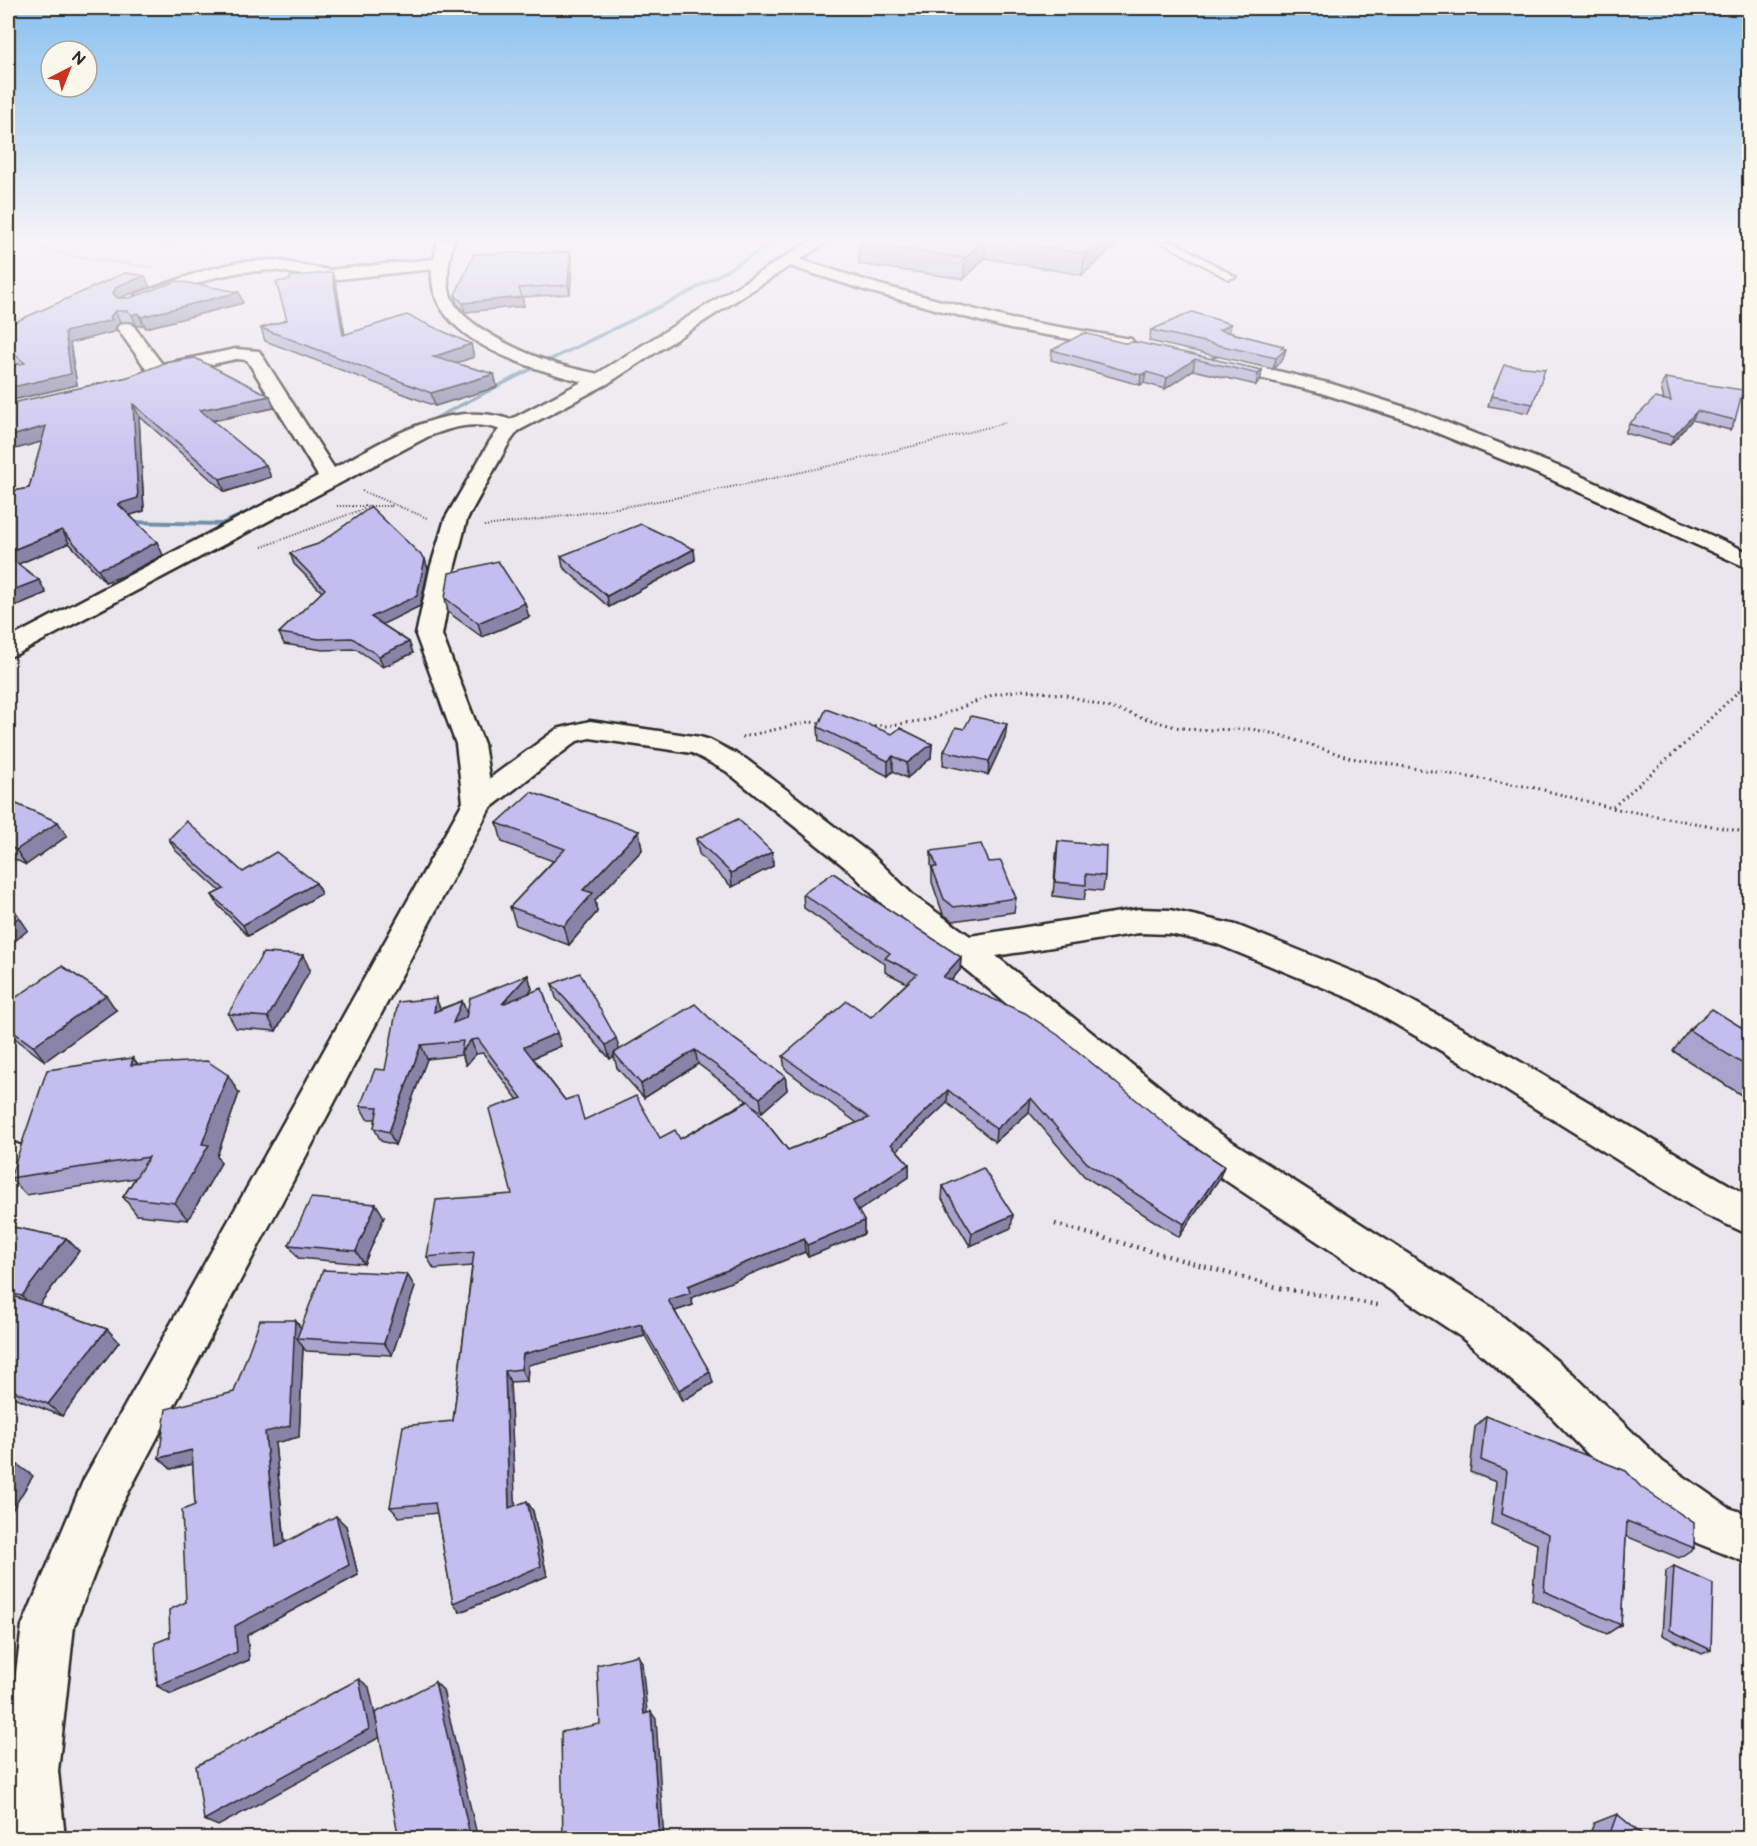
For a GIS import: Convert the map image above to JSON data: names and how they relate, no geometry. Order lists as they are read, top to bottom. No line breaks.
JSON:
{"north":"top right"}
